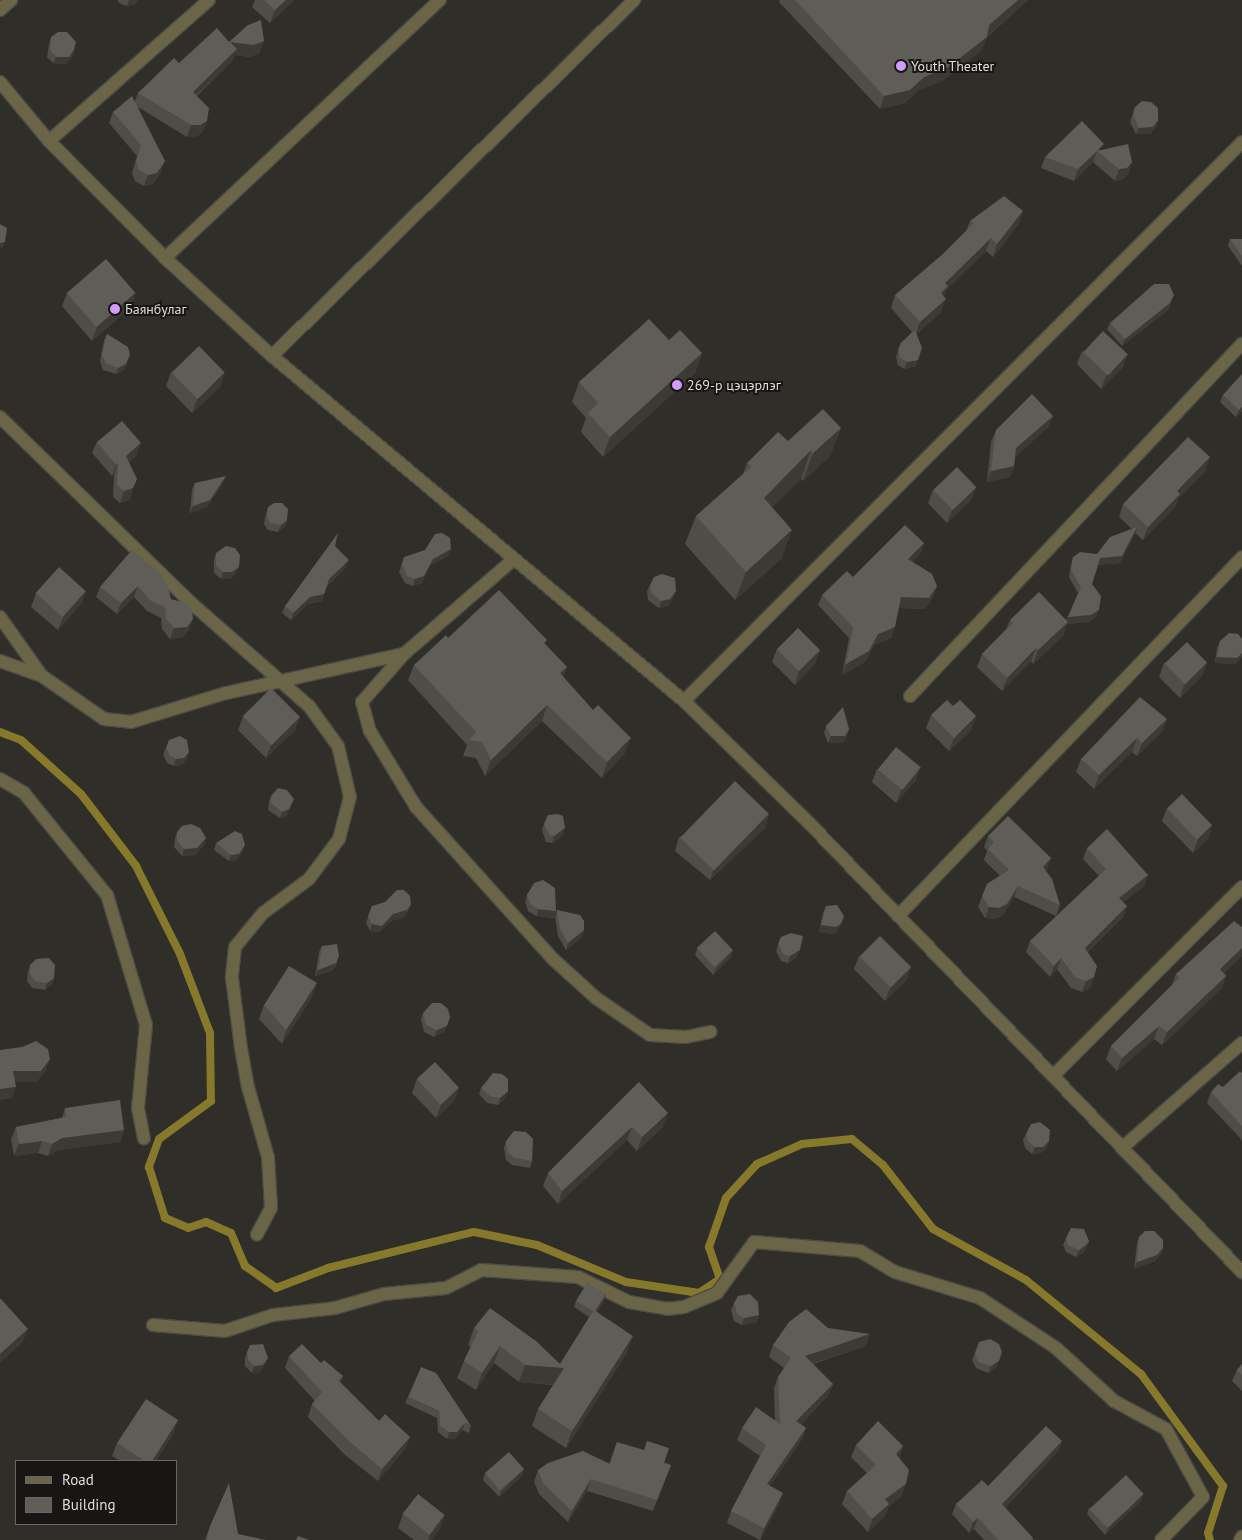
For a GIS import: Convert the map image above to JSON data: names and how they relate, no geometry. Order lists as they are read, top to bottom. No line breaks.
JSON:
{"places":["Youth Theater","Баянбулаг","269-р цэцэрлэг"],"legend":["Road","Building"]}
